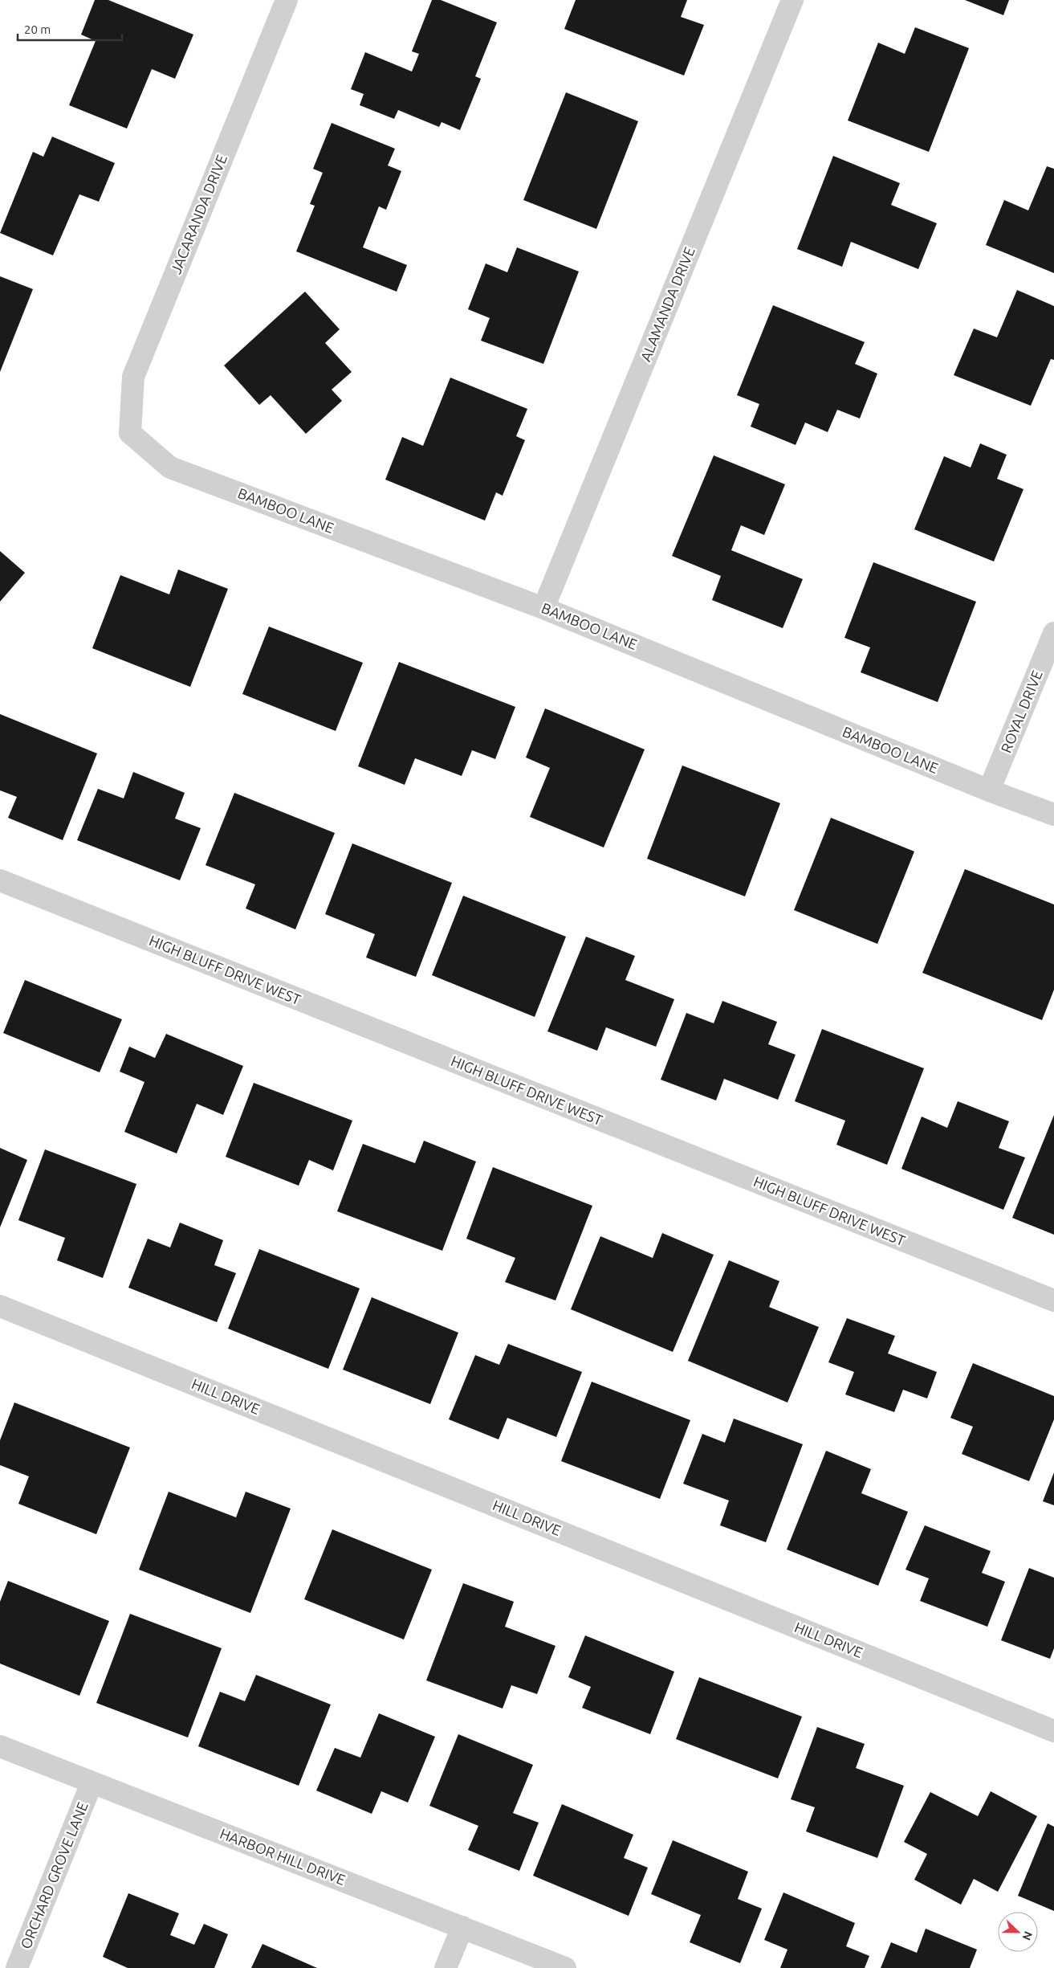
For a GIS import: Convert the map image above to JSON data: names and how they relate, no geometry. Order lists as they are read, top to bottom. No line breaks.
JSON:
{"streets":{"street":["JACARANDA DRIVE","ALAMANDA DRIVE","BAMBOO LANE","ROYAL DRIVE","HIGH BLUFF DRIVE WEST","HILL DRIVE","HARBOR HILL DRIVE","ORCHARD GROVE LANE"]},"crossings":[["JACARANDA DRIVE","BAMBOO LANE"],["ALAMANDA DRIVE","BAMBOO LANE"],["BAMBOO LANE","ROYAL DRIVE"],["HARBOR HILL DRIVE","ORCHARD GROVE LANE"]],"scale_bar":"20 m","north":"right"}
